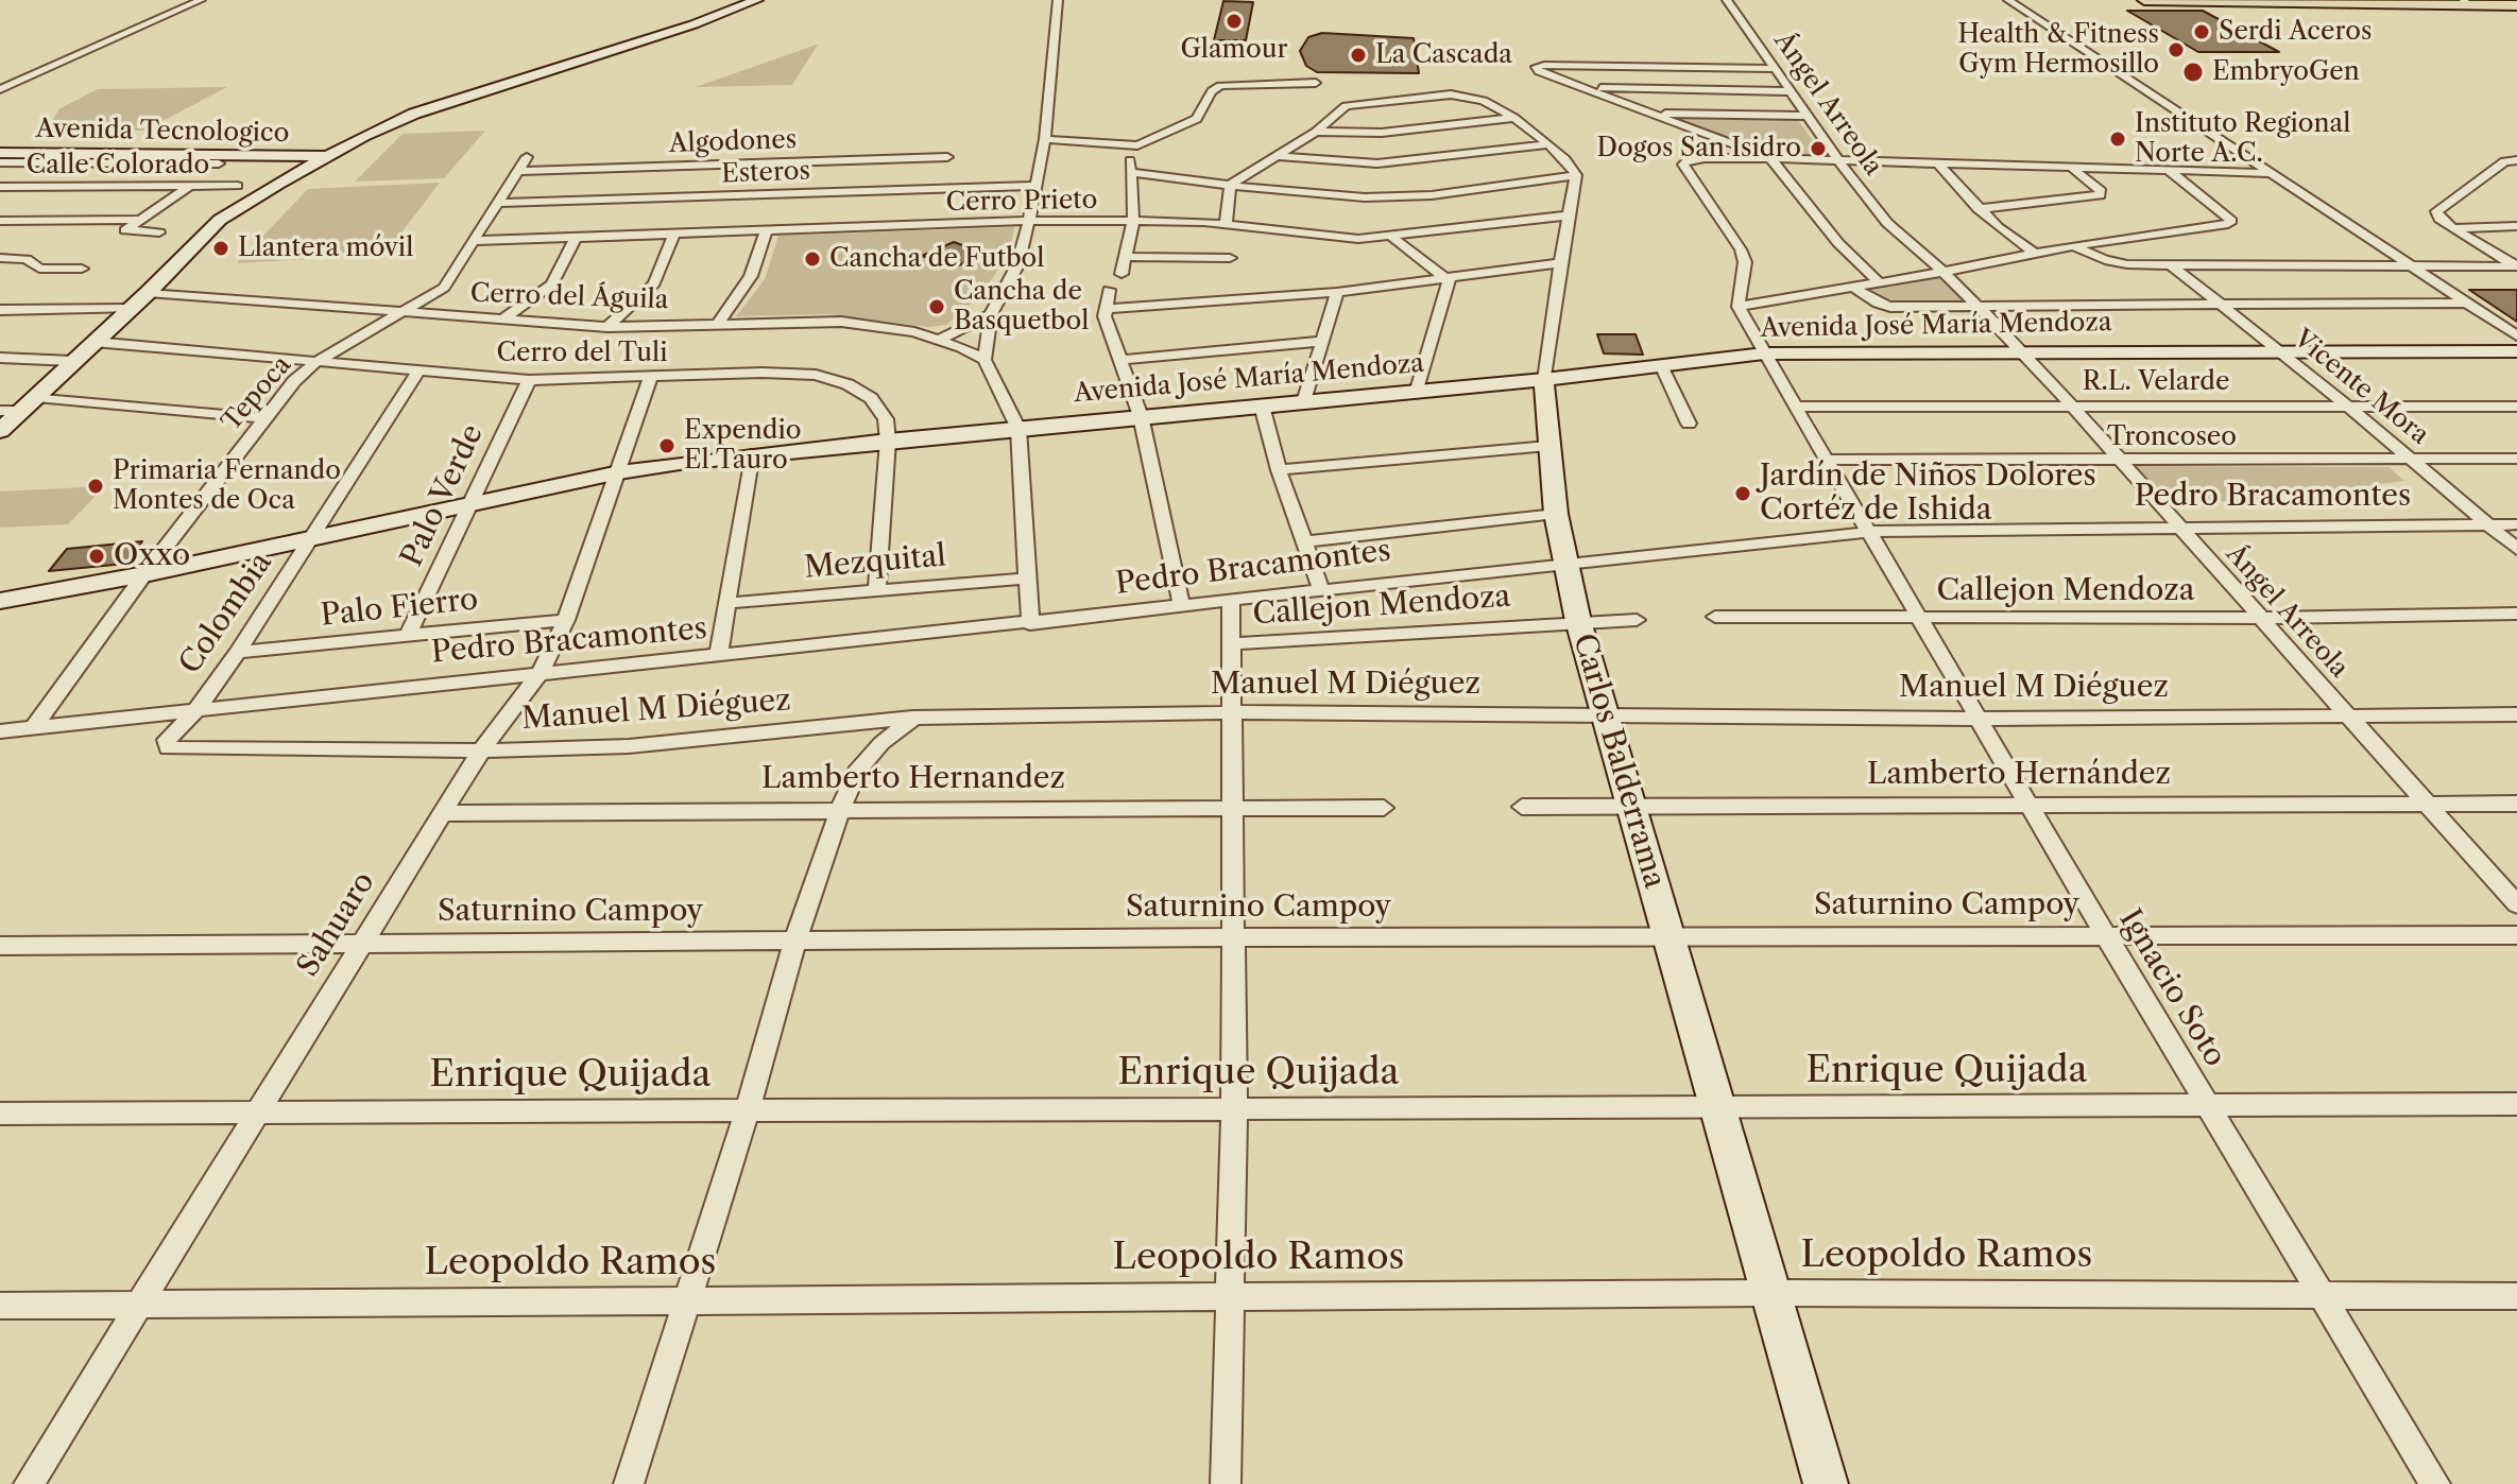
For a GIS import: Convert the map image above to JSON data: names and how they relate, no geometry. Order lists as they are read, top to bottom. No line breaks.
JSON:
{"streets":{"street":["Ángel Arreola","Avenida Tecnologico","Algodones","Calle Colorado","Esteros","Cerro Prieto","Cerro del Águila","Avenida José María Mendoza","Cerro del Tuli","R.L. Velarde","Vicente Mora","Tepoca","Troncoseo","Palo Verde","Pedro Bracamontes","Mezquital","Callejon Mendoza","Palo Fierro","Colombia","Manuel M Diéguez","Carlos Balderrama","Lamberto Hernández","Lamberto Hernandez","Saturnino Campoy","Sahuaro","Ignacio Soto","Enrique Quijada","Leopoldo Ramos"]},"crossings":[["Ángel Arreola","Avenida José María Mendoza"],["Ángel Arreola","R.L. Velarde"],["Ángel Arreola","Troncoseo"],["Ángel Arreola","Pedro Bracamontes"],["Ángel Arreola","Callejon Mendoza"],["Ángel Arreola","Manuel M Diéguez"],["Ángel Arreola","Lamberto Hernández"],["Algodones","Tepoca"],["Esteros","Tepoca"],["Cerro Prieto","Tepoca"],["Cerro Prieto","Carlos Balderrama"],["Cerro del Águila","Tepoca"],["Avenida José María Mendoza","Cerro del Tuli"],["Avenida José María Mendoza","Vicente Mora"],["Avenida José María Mendoza","Tepoca"],["Avenida José María Mendoza","Palo Verde"],["Avenida José María Mendoza","Colombia"],["Avenida José María Mendoza","Carlos Balderrama"],["Avenida José María Mendoza","Sahuaro"],["Avenida José María Mendoza","Ignacio Soto"],["Cerro del Tuli","Tepoca"],["Cerro del Tuli","Palo Verde"],["Cerro del Tuli","Mezquital"],["Cerro del Tuli","Colombia"],["Cerro del Tuli","Sahuaro"],["R.L. Velarde","Vicente Mora"],["R.L. Velarde","Ignacio Soto"],["Vicente Mora","Troncoseo"],["Vicente Mora","Pedro Bracamontes"],["Tepoca","Pedro Bracamontes"],["Troncoseo","Ignacio Soto"],["Palo Verde","Palo Fierro"],["Pedro Bracamontes","Colombia"],["Pedro Bracamontes","Carlos Balderrama"],["Pedro Bracamontes","Sahuaro"],["Pedro Bracamontes","Ignacio Soto"],["Callejon Mendoza","Carlos Balderrama"],["Callejon Mendoza","Ignacio Soto"],["Palo Fierro","Colombia"],["Palo Fierro","Sahuaro"],["Colombia","Manuel M Diéguez"],["Manuel M Diéguez","Carlos Balderrama"],["Manuel M Diéguez","Sahuaro"],["Manuel M Diéguez","Ignacio Soto"],["Carlos Balderrama","Lamberto Hernández"],["Carlos Balderrama","Saturnino Campoy"],["Carlos Balderrama","Enrique Quijada"],["Carlos Balderrama","Leopoldo Ramos"],["Lamberto Hernández","Ignacio Soto"],["Lamberto Hernandez","Sahuaro"],["Saturnino Campoy","Sahuaro"],["Saturnino Campoy","Ignacio Soto"],["Sahuaro","Enrique Quijada"],["Sahuaro","Leopoldo Ramos"],["Ignacio Soto","Enrique Quijada"],["Ignacio Soto","Leopoldo Ramos"]],"places":["Glamour","Serdi Aceros","Health & Fitness Gym Hermosillo","La Cascada","EmbryoGen","Instituto Regional Norte A.C.","Dogos San Isidro","Llantera móvil","Cancha de Futbol","Cancha de Basquetbol","Expendio El Tauro","Primaria Fernando Montes de Oca","Jardín de Niños Dolores Cortéz de Ishida","Oxxo"]}
